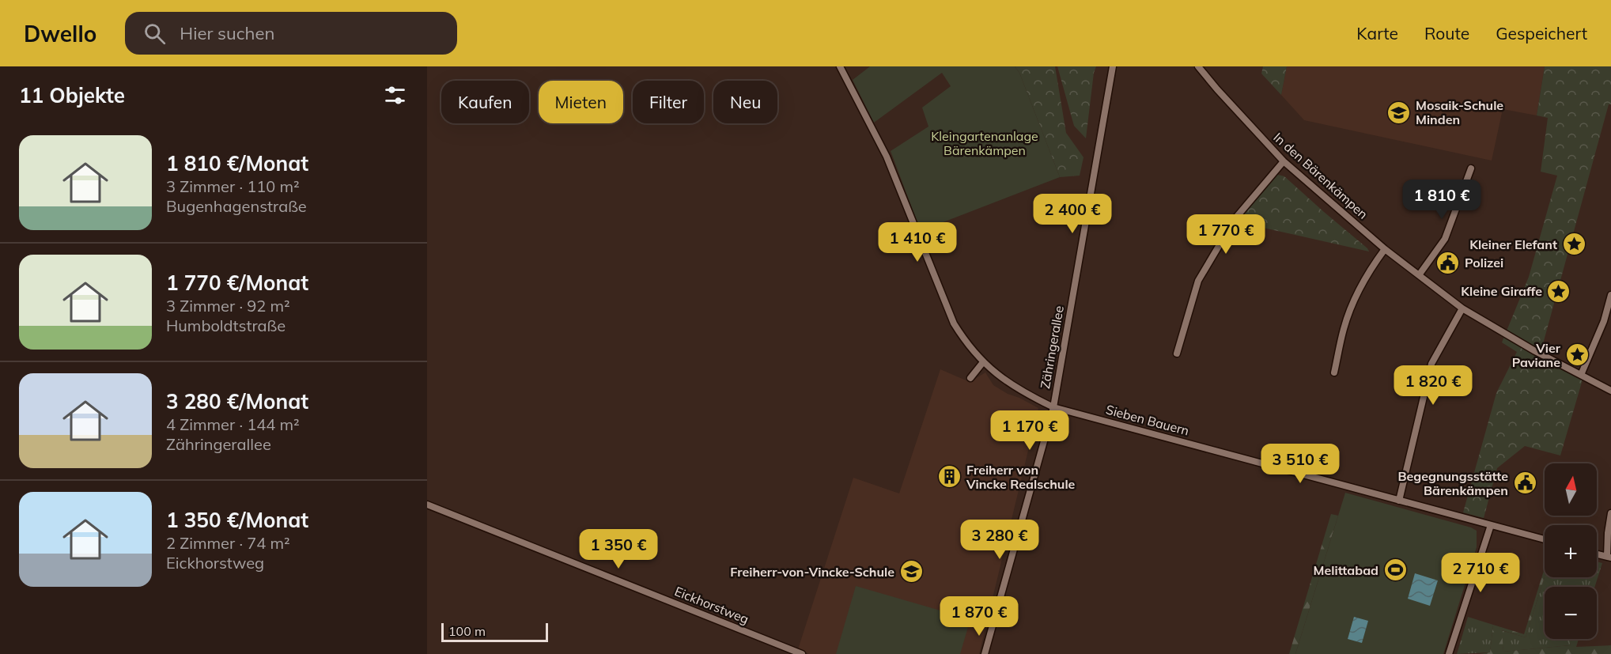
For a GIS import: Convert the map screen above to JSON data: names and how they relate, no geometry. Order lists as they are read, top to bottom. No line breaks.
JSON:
{"streets":{"street":["In den Bärenkämpen","Zähringerallee","Sieben Bauern","Eickhorstweg"]},"crossings":[["Zähringerallee","Sieben Bauern"]],"parks":["Kleingartenanlage Bärenkämpen"],"places":{"school or university":["Mosaik-Schule Minden","Freiherr-von-Vincke-Schule"],"place":["Kleiner Elefant","Kleine Giraffe","Vier Paviane"],"public building":["Polizei","Begegnungsstätte Bärenkämpen"],"building":["Freiherr von Vincke Realschule"],"sports":["Melittabad"]},"scale_bar":"100 m","north":"top","page":{"header":"Dwello","search":"Hier suchen","nav":["Karte","Route","Gespeichert"],"heading":"11 Objekte","chip":["Kaufen","Mieten","Filter","Neu"],"list":[{"name":"1 810 €/Monat","note":"3 Zimmer · 110 m² · Bugenhagenstraße"},{"name":"1 770 €/Monat","note":"3 Zimmer · 92 m² · Humboldtstraße"},{"name":"3 280 €/Monat","note":"4 Zimmer · 144 m² · Zähringerallee"},{"name":"1 350 €/Monat","note":"2 Zimmer · 74 m² · Eickhorstweg"}],"price":["1 810 €","2 400 €","1 770 €","1 410 €","1 820 €","1 170 €","3 510 €","3 280 €","1 350 €","2 710 €","1 870 €"],"map_buttons":["+","−"],"scale":"100 m"}}
